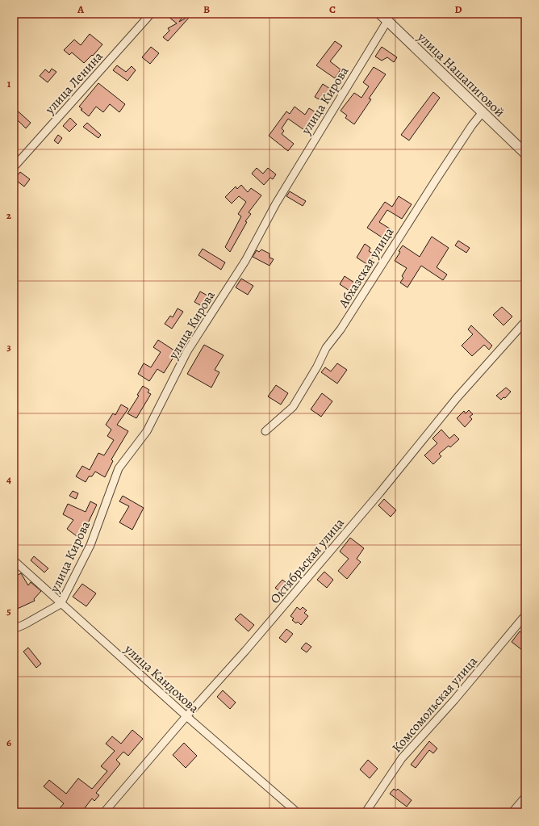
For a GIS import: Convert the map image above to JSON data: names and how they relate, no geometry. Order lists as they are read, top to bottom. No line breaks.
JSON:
{"streets":{"street":["улица Нашапиговой","улица Ленина","улица Кирова","Абхазская улица","Октябрьская улица","улица Кандохова","Комсомольская улица"]},"crossings":[["улица Нашапиговой","улица Кирова"],["улица Нашапиговой","Абхазская улица"],["улица Кирова","улица Кандохова"],["Октябрьская улица","улица Кандохова"]],"grid":{"columns":["A","B","C","D"],"rows":["1","2","3","4","5","6"]}}
